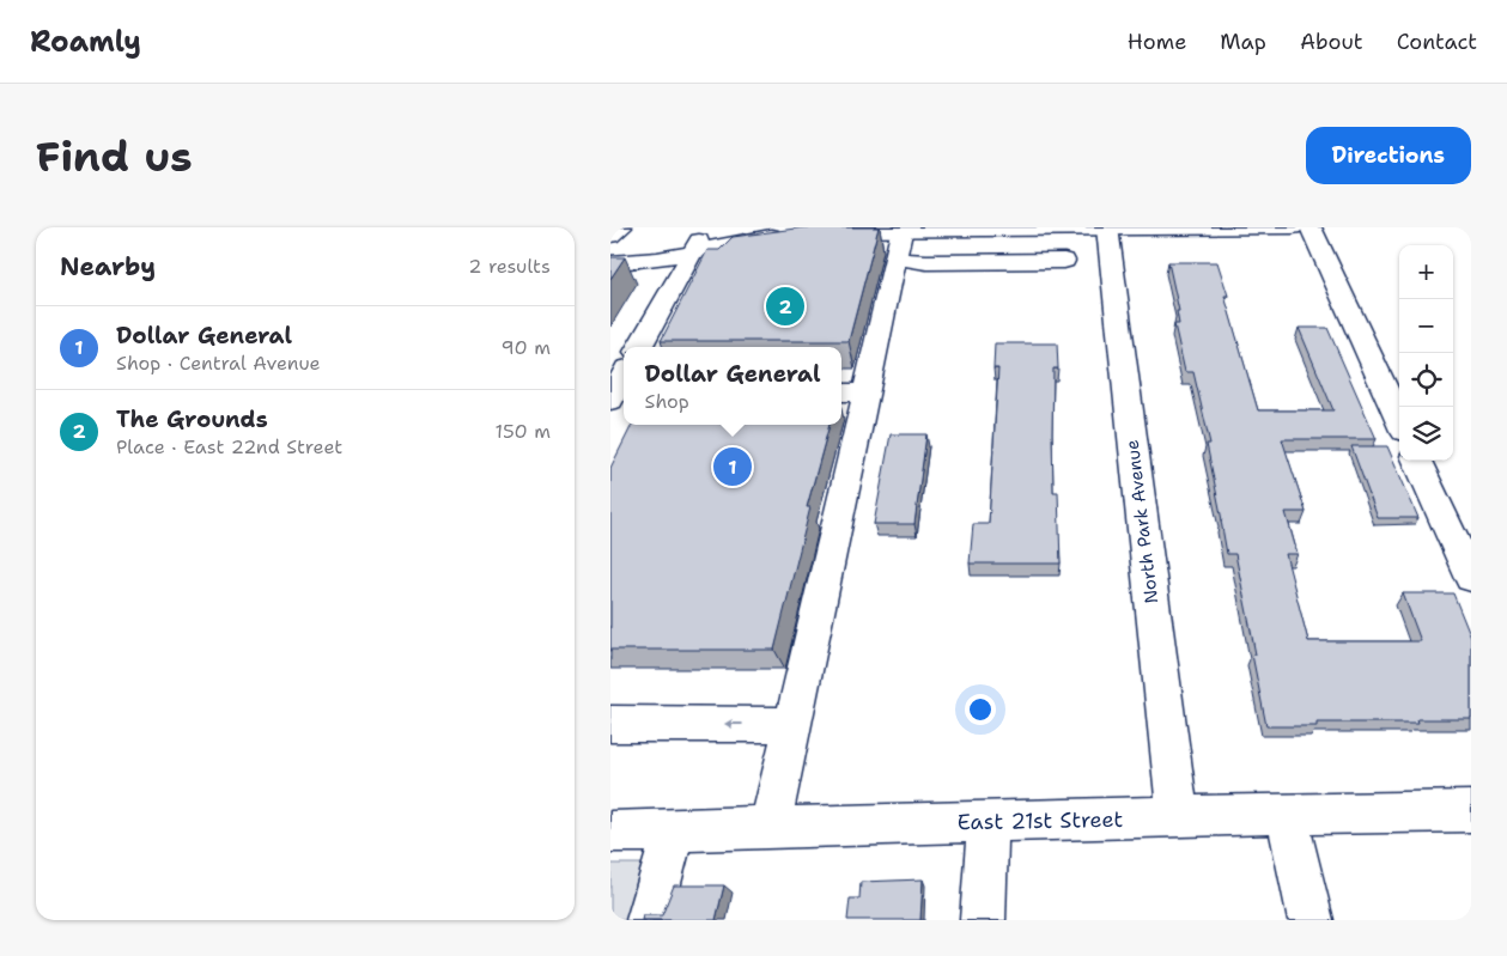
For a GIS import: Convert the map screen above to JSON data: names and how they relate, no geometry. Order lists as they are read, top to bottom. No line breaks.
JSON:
{"streets":{"street":["North Park Avenue","East 21st Street"]},"crossings":[["North Park Avenue","East 21st Street"]],"page":{"header":"Roamly","nav":["Home","Map","About","Contact"],"buttons":"Directions","title":"Find us","heading":["Nearby","2 results"],"map_buttons":["+","−"],"pins":["2","1"],"list":[{"mark":"1","name":"Dollar General","note":"Shop · Central Avenue","value":"90 m"},{"mark":"2","name":"The Grounds","note":"Place · East 22nd Street","value":"150 m"}],"popup":["Dollar General","Shop"]}}
